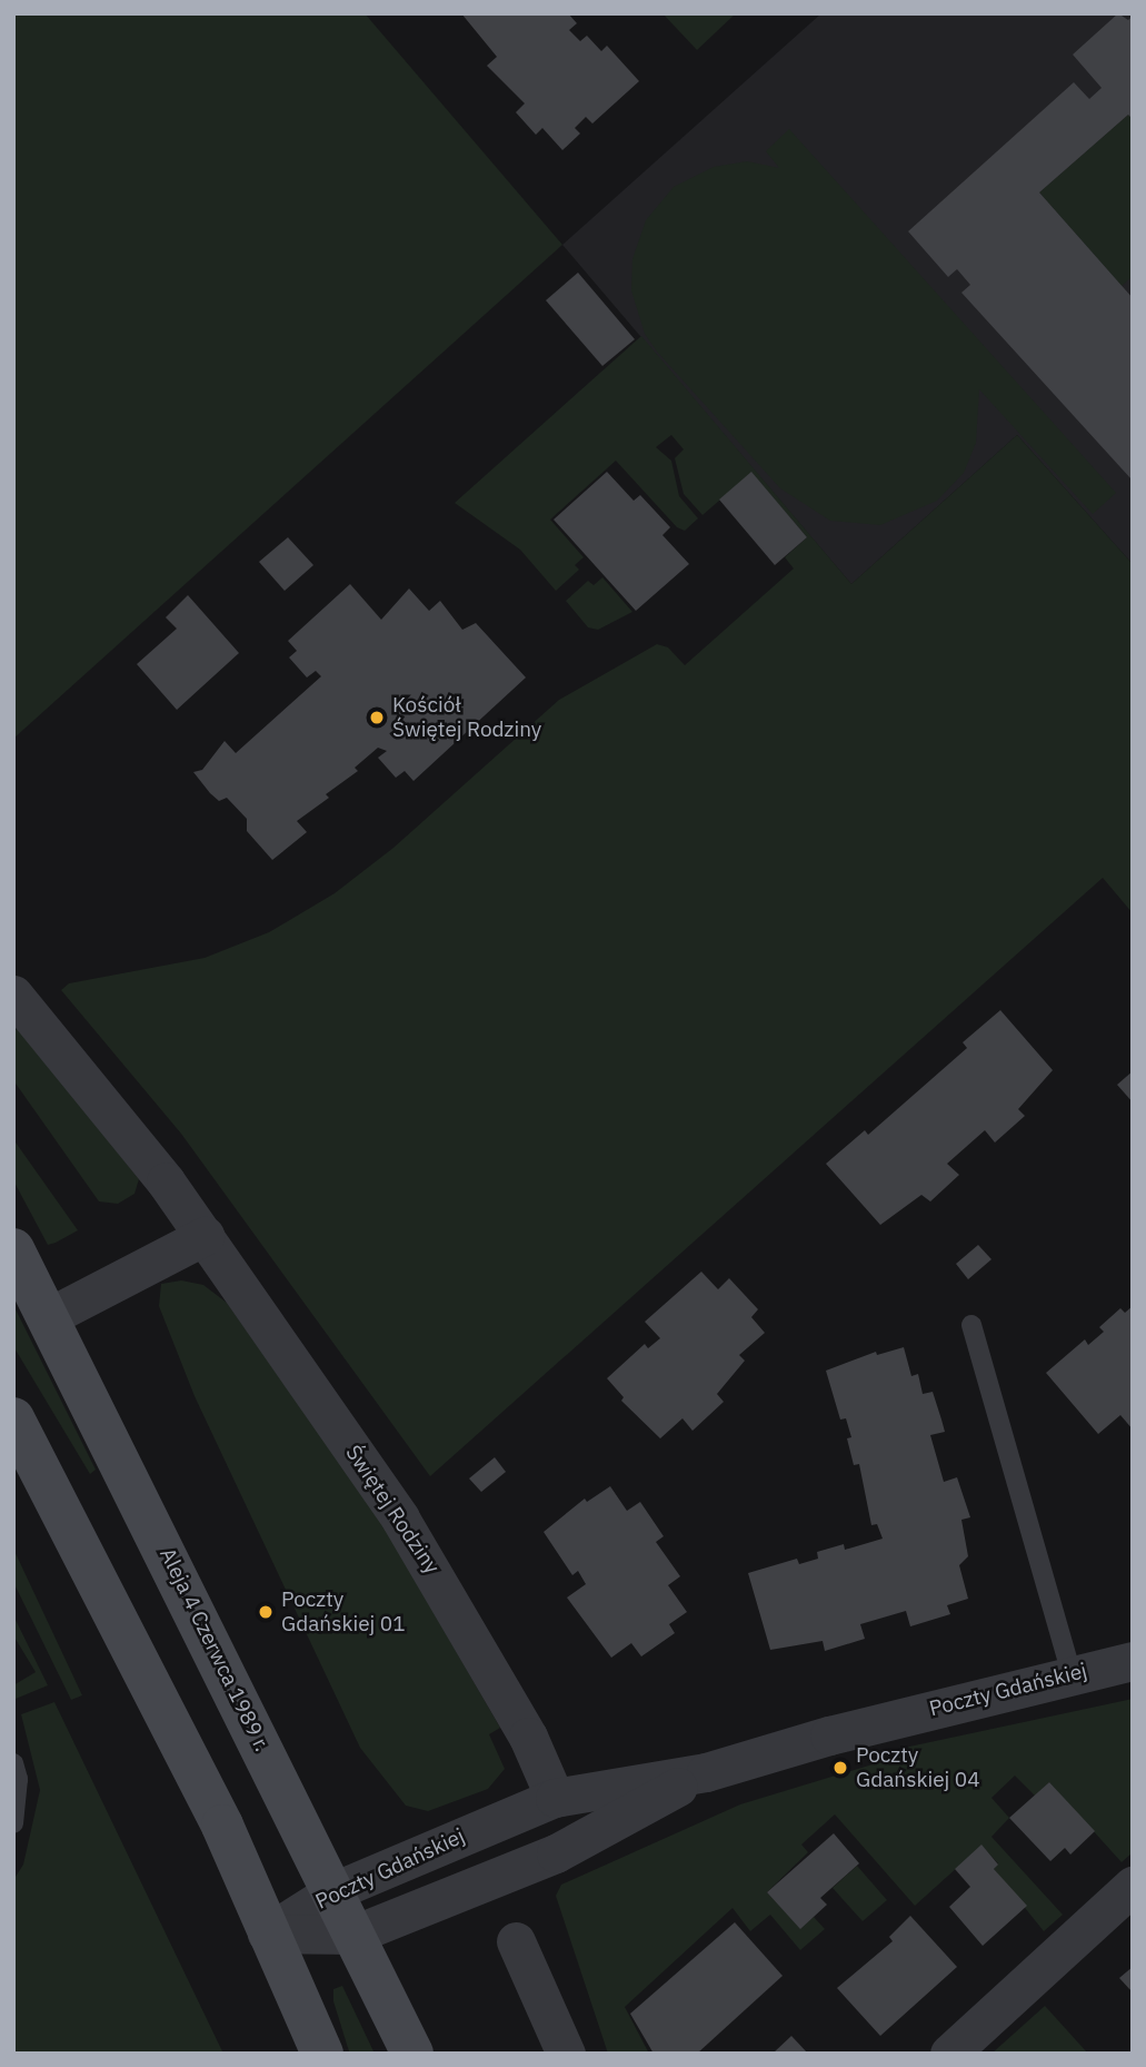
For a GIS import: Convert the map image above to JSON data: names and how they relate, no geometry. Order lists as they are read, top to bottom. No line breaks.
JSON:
{"streets":{"main road":["Aleja 4 Czerwca 1989 r."],"street":["Świętej Rodziny","Poczty Gdańskiej"]},"crossings":[["Świętej Rodziny","Poczty Gdańskiej"],["Aleja 4 Czerwca 1989 r.","Poczty Gdańskiej"]],"places":["Kościół Świętej Rodziny","Poczty Gdańskiej 01","Poczty Gdańskiej 04"]}
